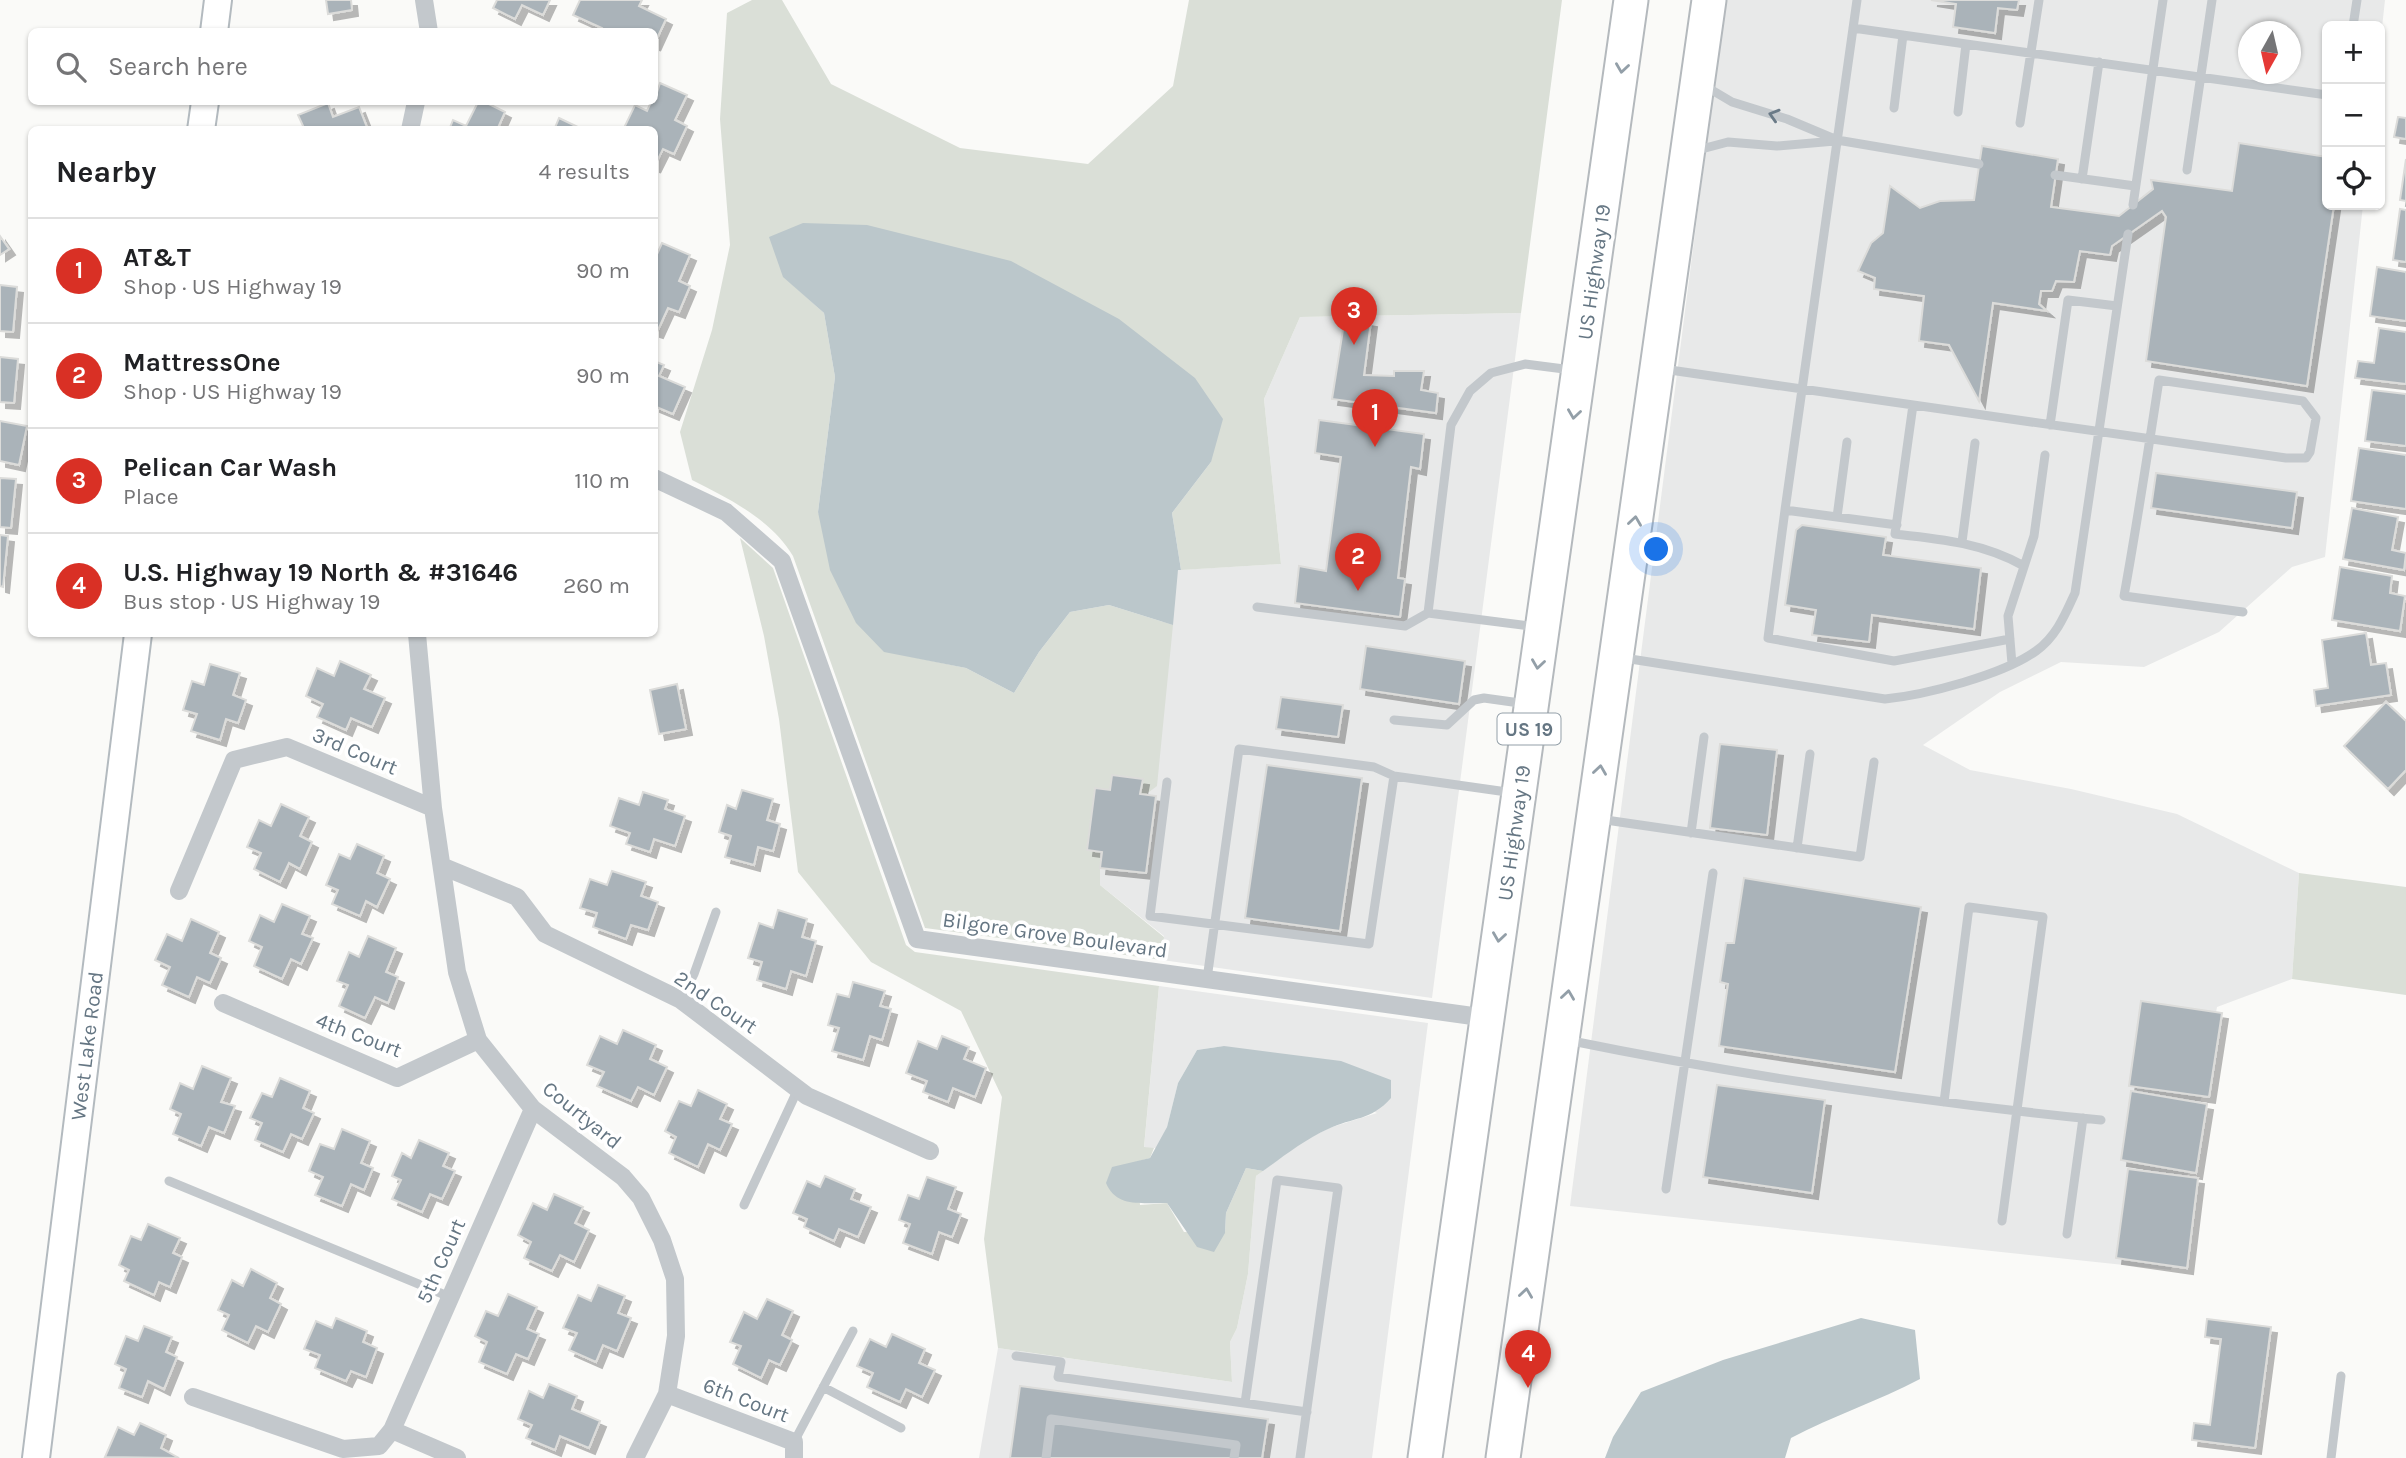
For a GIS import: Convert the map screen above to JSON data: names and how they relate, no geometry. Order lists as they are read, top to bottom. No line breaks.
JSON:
{"streets":{"highway":["US Highway 19","US 19"],"street":["3rd Court","Bilgore Grove Boulevard","2nd Court","4th Court","West Lake Road","Courtyard","5th Court","6th Court"]},"crossings":[["US Highway 19","Bilgore Grove Boulevard"],["3rd Court","Courtyard"],["2nd Court","Courtyard"],["4th Court","Courtyard"],["Courtyard","5th Court"],["Courtyard","6th Court"]],"north":"bottom","page":{"map_buttons":["+","−"],"search":"Search here","heading":["Nearby","4 results"],"list":[{"mark":"1","name":"AT&T","note":"Shop · US Highway 19","value":"90 m"},{"mark":"2","name":"MattressOne","note":"Shop · US Highway 19","value":"90 m"},{"mark":"3","name":"Pelican Car Wash","note":"Place","value":"110 m"},{"mark":"4","name":"U.S. Highway 19 North & #31646","note":"Bus stop · US Highway 19","value":"260 m"}],"pins":["3","1","2","4"]}}
